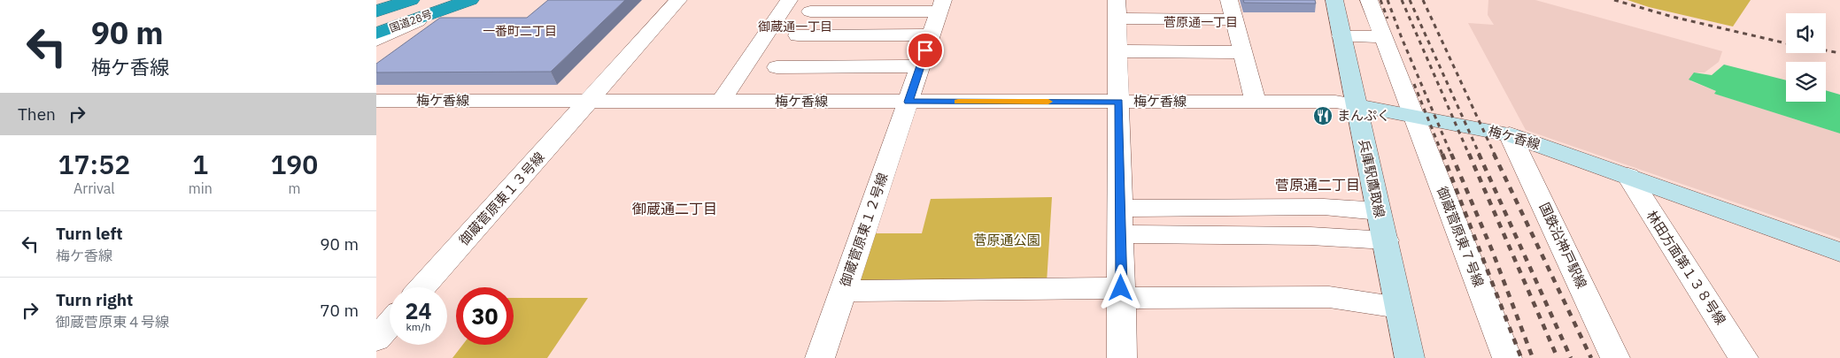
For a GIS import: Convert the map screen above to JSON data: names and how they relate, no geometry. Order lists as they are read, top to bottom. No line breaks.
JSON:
{"streets":{"highway":["国道28号"],"street":["梅ケ香線","兵庫駅鷹取線","御蔵菅原東１３号線","御蔵菅原東１２号線","御蔵菅原東７号線","国鉄沿神戸駅線","林田方面第１３８号線"]},"crossings":[["梅ケ香線","兵庫駅鷹取線"],["梅ケ香線","御蔵菅原東１３号線"],["梅ケ香線","御蔵菅原東１２号線"],["梅ケ香線","御蔵菅原東７号線"],["梅ケ香線","国鉄沿神戸駅線"],["梅ケ香線","林田方面第１３８号線"]],"districts":["菅原通一丁目","御蔵通一丁目","一番町二丁目","菅原通二丁目","御蔵通二丁目"],"parks":["菅原通公園"],"places":{"restaurant":["まんぷく"]},"page":{"turn":["90 m","梅ケ香線"],"then":"Then","eta":["17:52","Arrival","1","min","190","m"],"list":[{"name":"Turn left","note":"梅ケ香線","value":"90 m"},{"name":"Turn right","note":"御蔵菅原東４号線","value":"70 m"}],"speed":"24 km/h","limit":"30"}}
